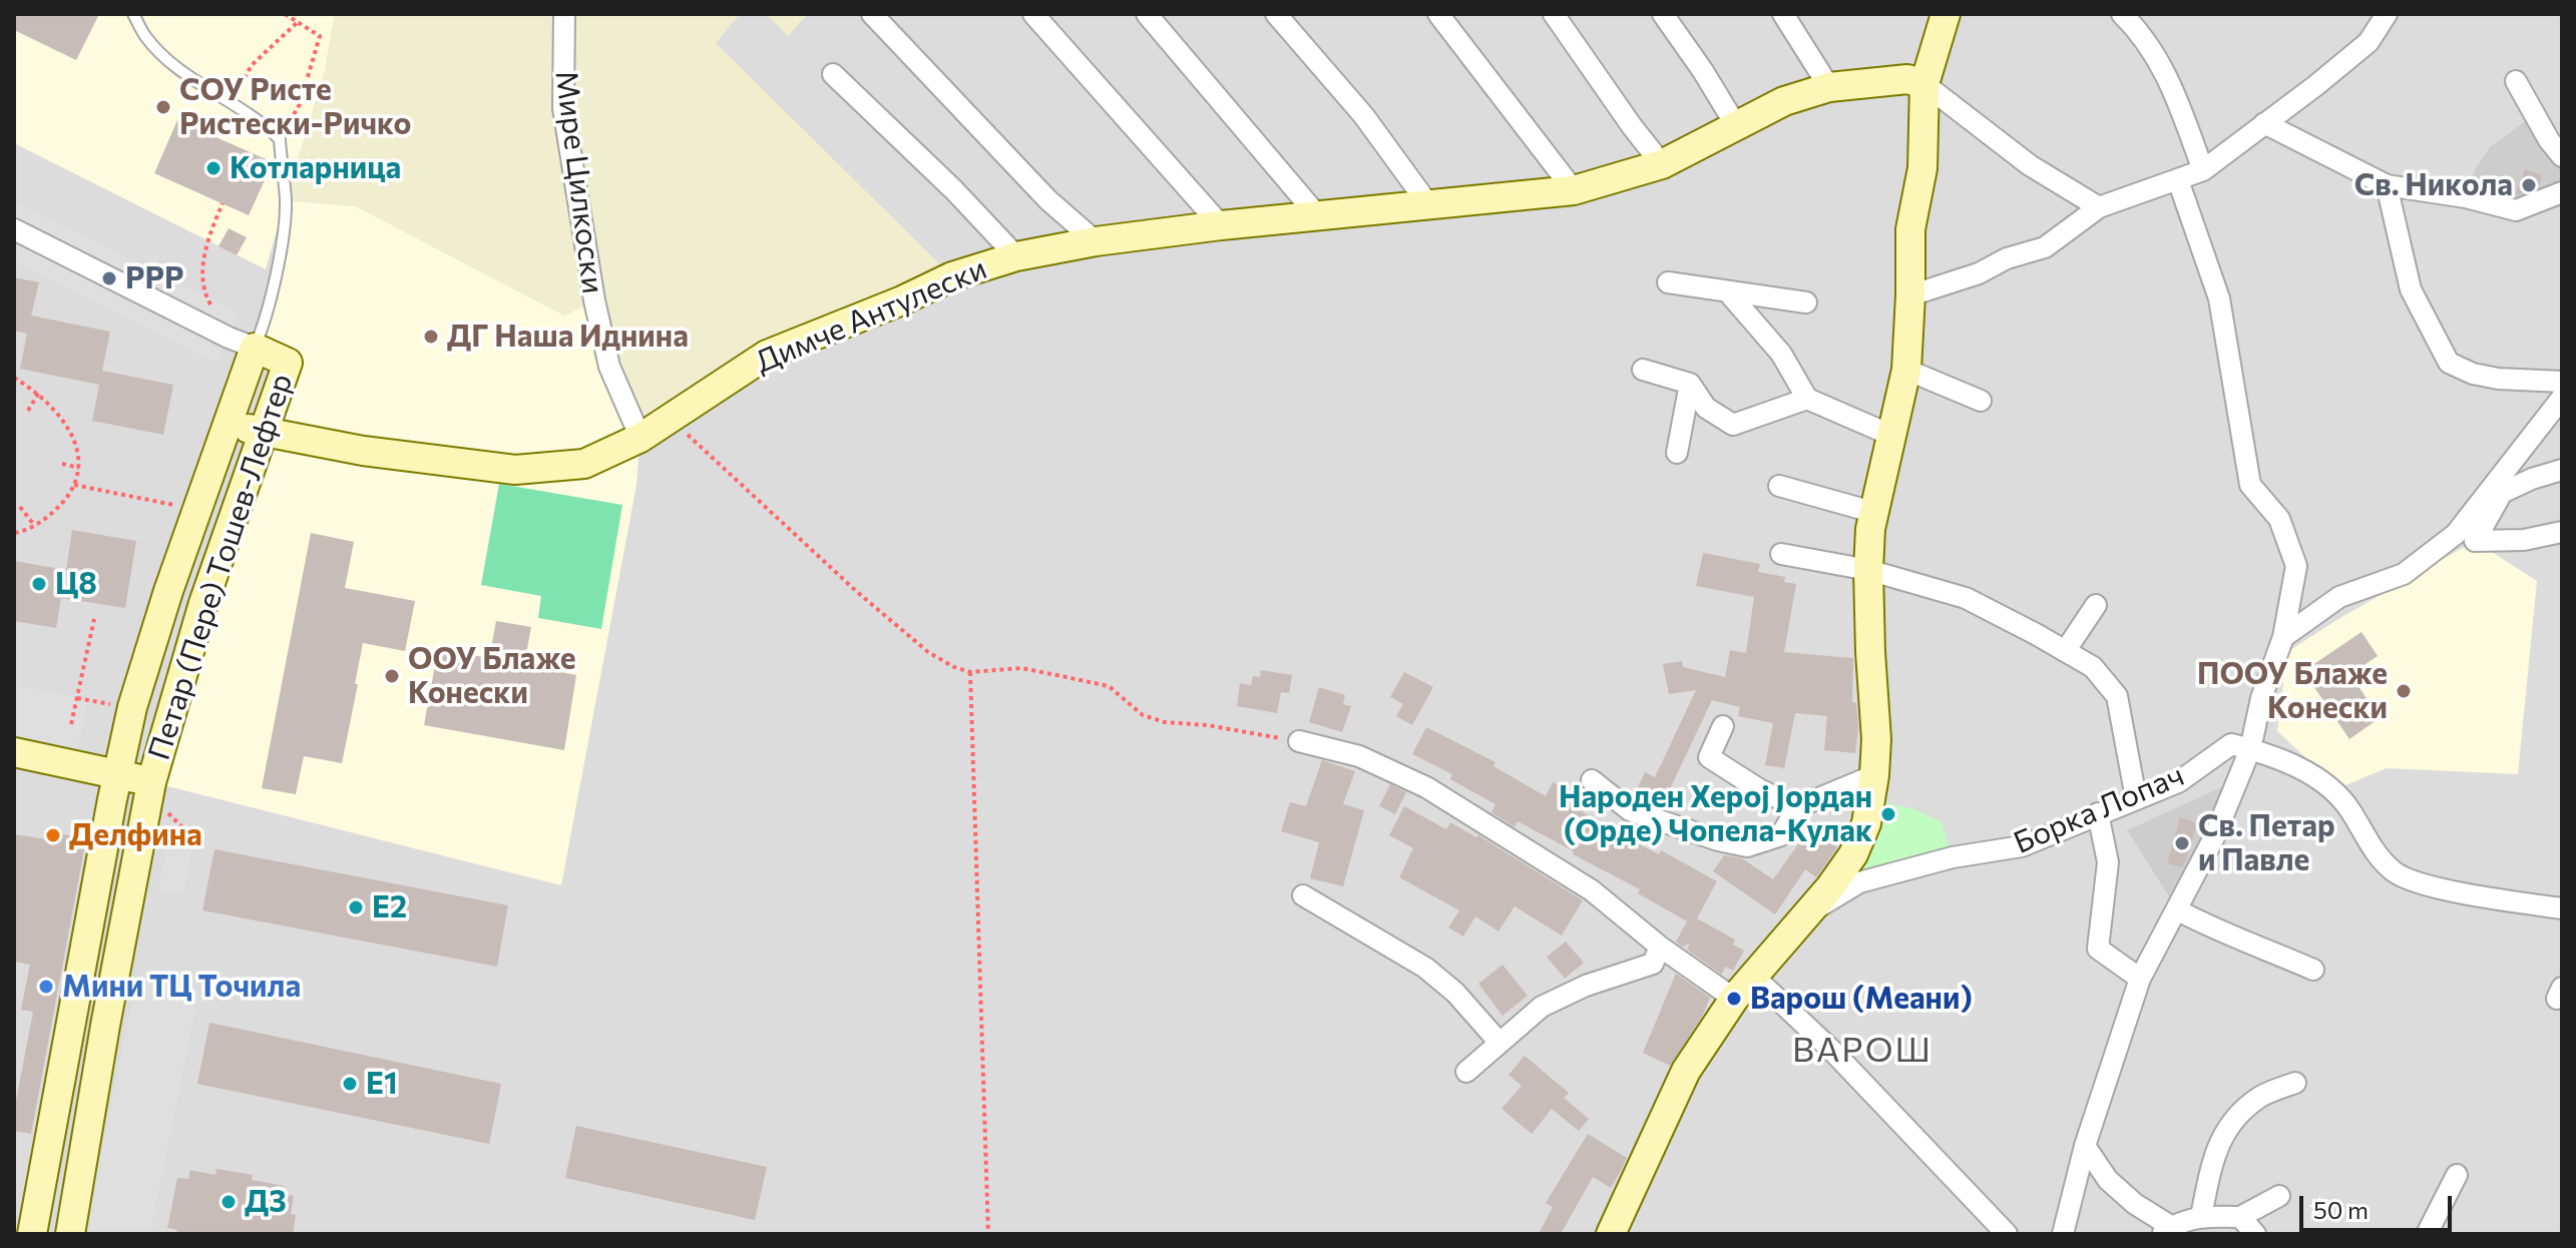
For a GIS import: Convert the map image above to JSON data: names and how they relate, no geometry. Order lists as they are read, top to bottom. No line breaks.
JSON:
{"streets":{"street":["Мире Цилкоски","Димче Антулески","Петар (Пере) Тошев-Лефтер","Борка Лопач"]},"crossings":[["Мире Цилкоски","Димче Антулески"],["Димче Антулески","Петар (Пере) Тошев-Лефтер"]],"districts":["ВАРОШ"],"places":["СОУ Ристе Ристески-Ричко","Котларница","Св. Никола","РРР","ДГ Наша Иднина","Ц8","ООУ Блаже Конески","ПООУ Блаже Конески","Народен Херој Јордан (Орде) Чопела-Кулак","Делфина","Св. Петар и Павле","Е2","Мини ТЦ Точила","Варош (Меани)","Е1","Д3"],"scale_bar":"50 m"}
